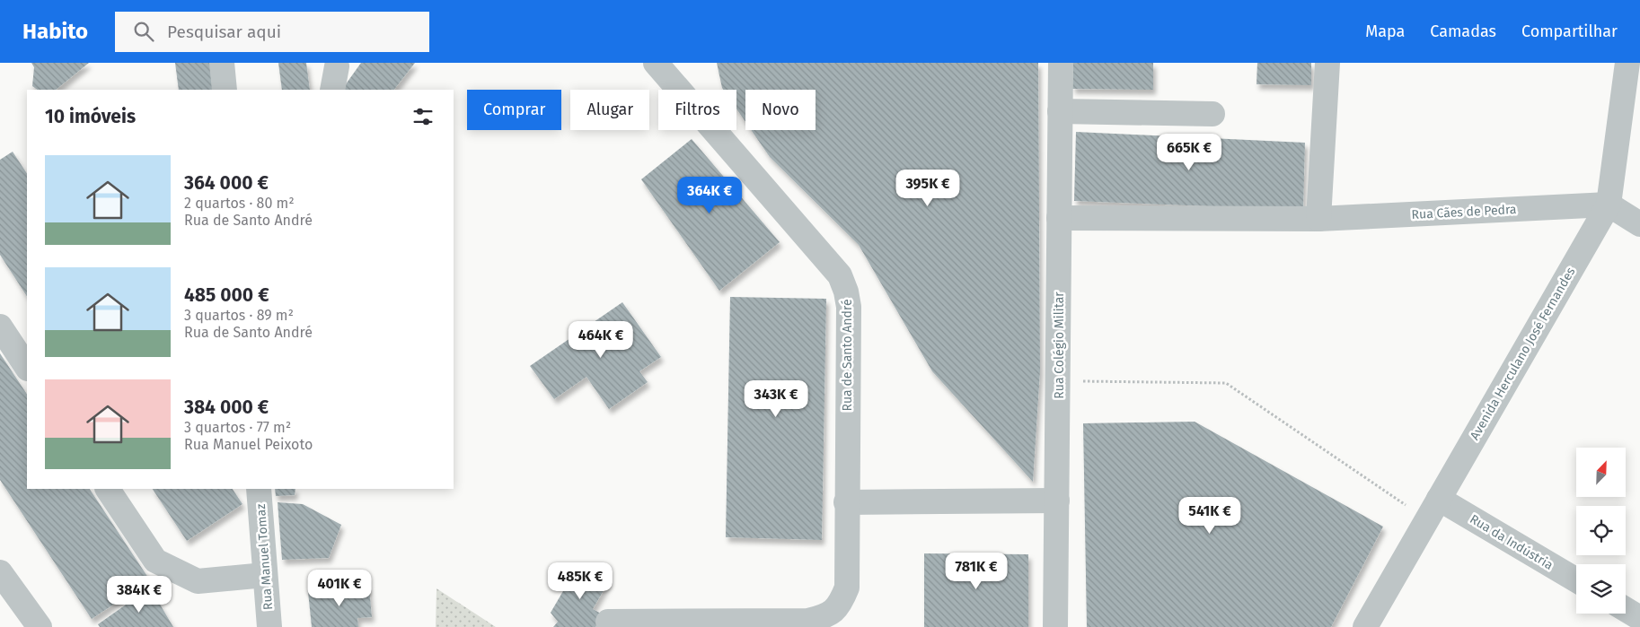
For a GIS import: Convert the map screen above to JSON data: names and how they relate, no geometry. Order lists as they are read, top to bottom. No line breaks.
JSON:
{"streets":{"street":["Rua Cães de Pedra","Rua Colégio Militar","Avenida Herculano José Fernandes","Rua de Santo André","Rua da Indústria","Rua Manuel Tomaz"]},"crossings":[["Rua Cães de Pedra","Rua Colégio Militar"],["Rua Cães de Pedra","Avenida Herculano José Fernandes"],["Avenida Herculano José Fernandes","Rua da Indústria"]],"north":"top right","page":{"header":"Habito","search":"Pesquisar aqui","nav":["Mapa","Camadas","Compartilhar"],"chip":["Comprar","Alugar","Filtros","Novo"],"heading":"10 imóveis","price":["665K €","395K €","364K €","464K €","343K €","541K €","781K €","485K €","401K €","384K €"],"list":[{"name":"364 000 €","note":"2 quartos · 80 m² · Rua de Santo André"},{"name":"485 000 €","note":"3 quartos · 89 m² · Rua de Santo André"},{"name":"384 000 €","note":"3 quartos · 77 m² · Rua Manuel Peixoto"}]}}
